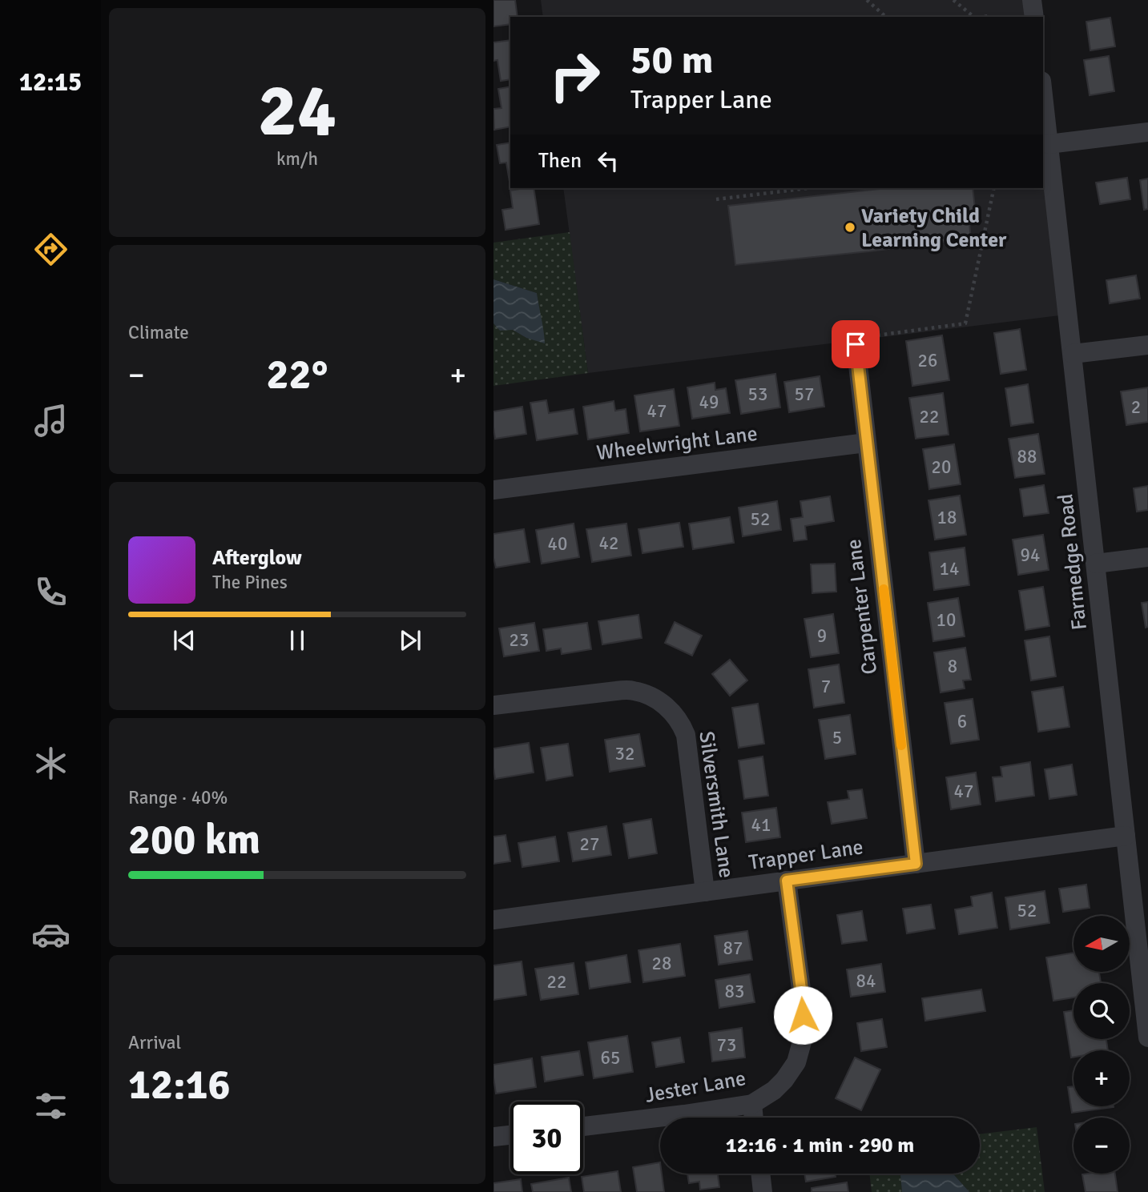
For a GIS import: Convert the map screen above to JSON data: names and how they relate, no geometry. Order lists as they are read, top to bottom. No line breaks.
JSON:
{"streets":{"street":["Wheelwright Lane","Farmedge Road","Carpenter Lane","Silversmith Lane","Trapper Lane","Jester Lane"]},"crossings":[["Wheelwright Lane","Carpenter Lane"],["Farmedge Road","Trapper Lane"],["Carpenter Lane","Trapper Lane"],["Silversmith Lane","Trapper Lane"],["Trapper Lane","Jester Lane"]],"places":["Variety Child Learning Center"],"house_numbers":["26","53","57","49","2","47","22","88","20","18","52","42","40","94","14","10","9","23","8","7","6","5","32","47","41","27","52","87","28","84","22","83","73","65"],"north":"left","page":{"tabs":"12:15","tile":[["24","km/h"],"Climate",["Range · 40%","200 km"],["Arrival","12:16"]],"turn":["50 m","Trapper Lane"],"then":"Then","heat":["−","22°","+"],"song":["Afterglow","The Pines"],"map_buttons":["+","−"],"limit":"30","trip":"12:16 · 1 min · 290 m"}}
